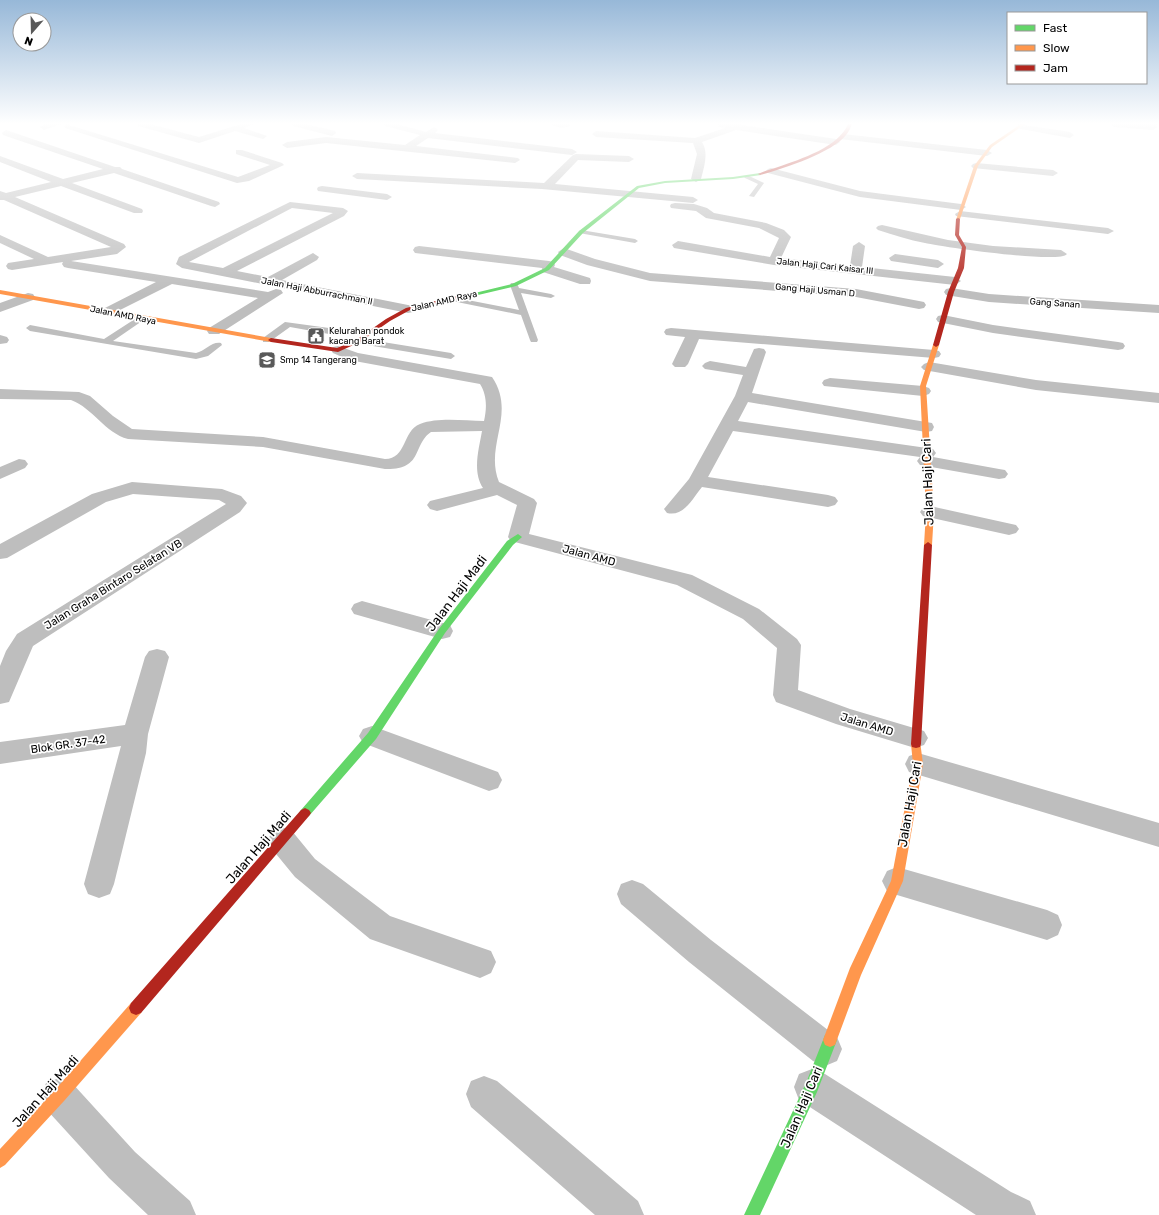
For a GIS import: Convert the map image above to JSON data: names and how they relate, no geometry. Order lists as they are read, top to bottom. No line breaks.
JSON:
{"streets":{"street":["Jalan Haji Cari Kaisar III","Gang Haji Usman D","Jalan Haji Abburrachman II","Jalan AMD Raya","Gang Sanan","Jalan Haji Cari","Jalan AMD","Jalan Graha Bintaro Selatan VB","Jalan Haji Madi","Blok GR. 37-42"]},"crossings":[["Jalan Haji Cari Kaisar III","Gang Sanan"],["Jalan Haji Cari Kaisar III","Jalan Haji Cari"],["Gang Haji Usman D","Jalan AMD Raya"],["Jalan Haji Abburrachman II","Jalan AMD Raya"],["Gang Sanan","Jalan Haji Cari"],["Jalan Haji Cari","Jalan AMD"],["Jalan AMD","Jalan Haji Madi"]],"places":{"public building":["Kelurahan pondok kacang Barat"],"school or university":["Smp 14 Tangerang"]},"legend":["Fast","Slow","Jam"],"north":"bottom"}
